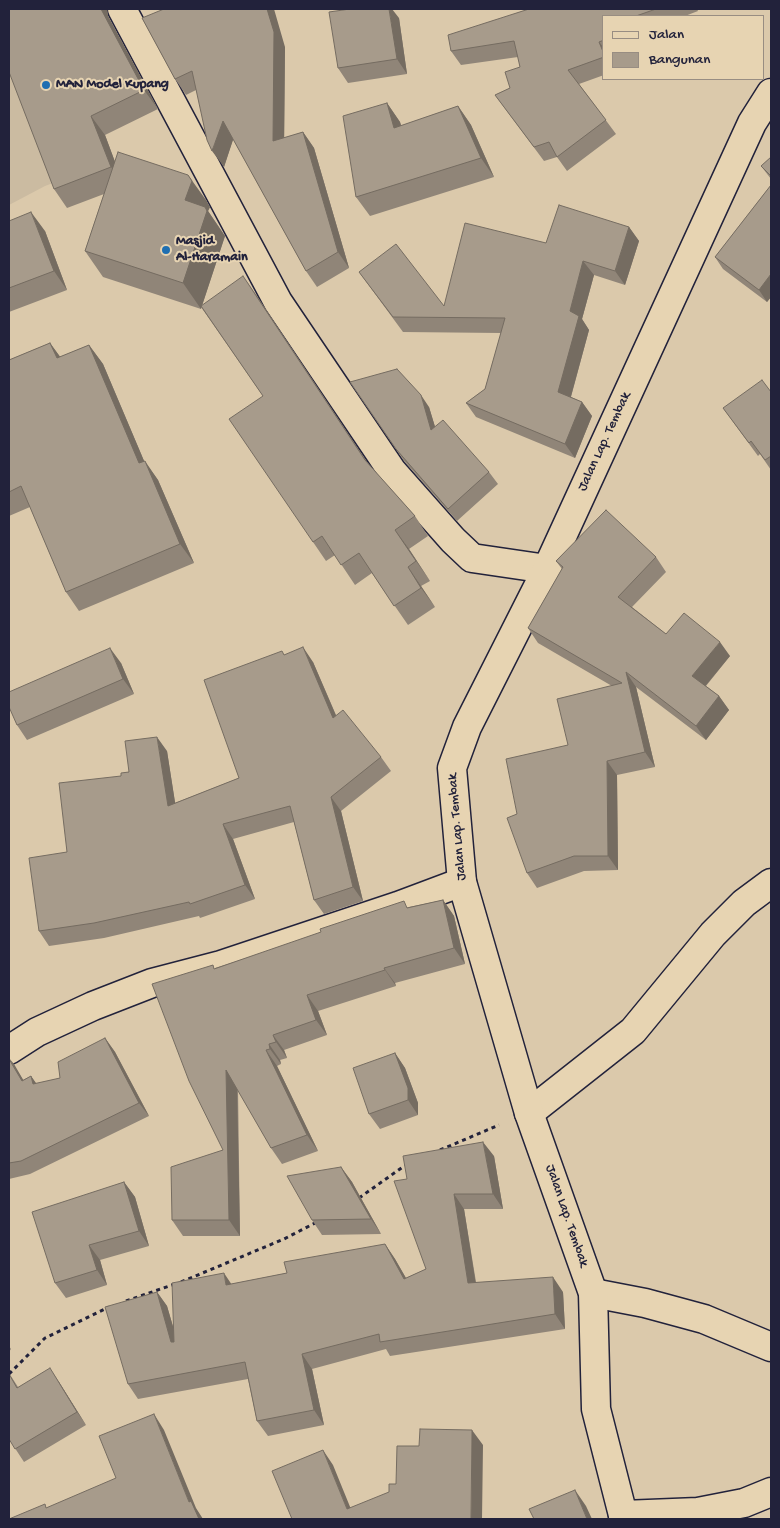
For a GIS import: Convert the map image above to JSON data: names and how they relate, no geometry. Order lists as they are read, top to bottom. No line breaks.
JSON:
{"streets":{"street":["Jalan Lap. Tembak"]},"places":["MAN Model Kupang","Masjid Al-Haramain"],"legend":["Jalan","Bangunan"]}
